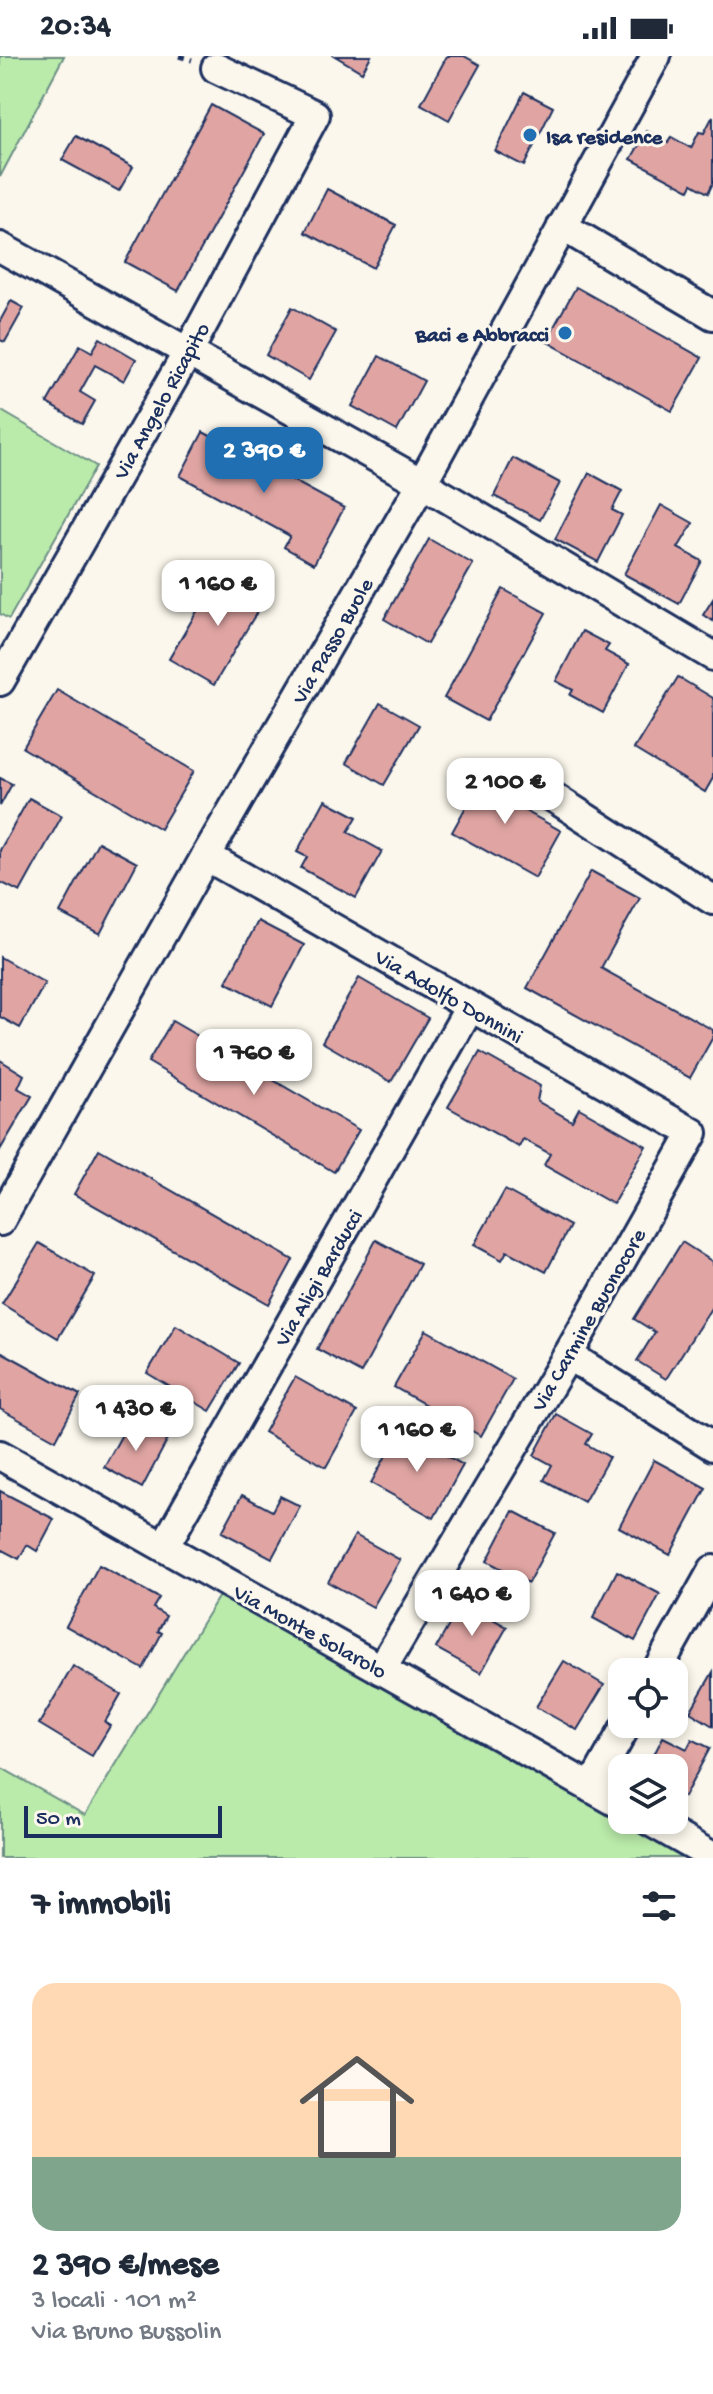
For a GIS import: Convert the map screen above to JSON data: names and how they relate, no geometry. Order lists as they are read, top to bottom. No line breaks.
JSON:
{"streets":{"street":["Via Angelo Ricapito","Via Passo Buole","Via Adolfo Donnini","Via Aligi Barducci","Via Carmine Buonocore","Via Monte Solarolo"]},"crossings":[["Via Passo Buole","Via Adolfo Donnini"],["Via Adolfo Donnini","Via Aligi Barducci"],["Via Adolfo Donnini","Via Carmine Buonocore"],["Via Aligi Barducci","Via Monte Solarolo"],["Via Carmine Buonocore","Via Monte Solarolo"]],"places":["Isa residence","Baci e Abbracci"],"scale_bar":"50 m","page":{"status":"20:34","price":["2 390 €","1 160 €","2 100 €","1 760 €","1 430 €","1 160 €","1 640 €"],"scale":"50 m","heading":"7 immobili","list":[{"name":"2 390 €/mese","note":"3 locali · 101 m² · Via Bruno Bussolin"}]}}
